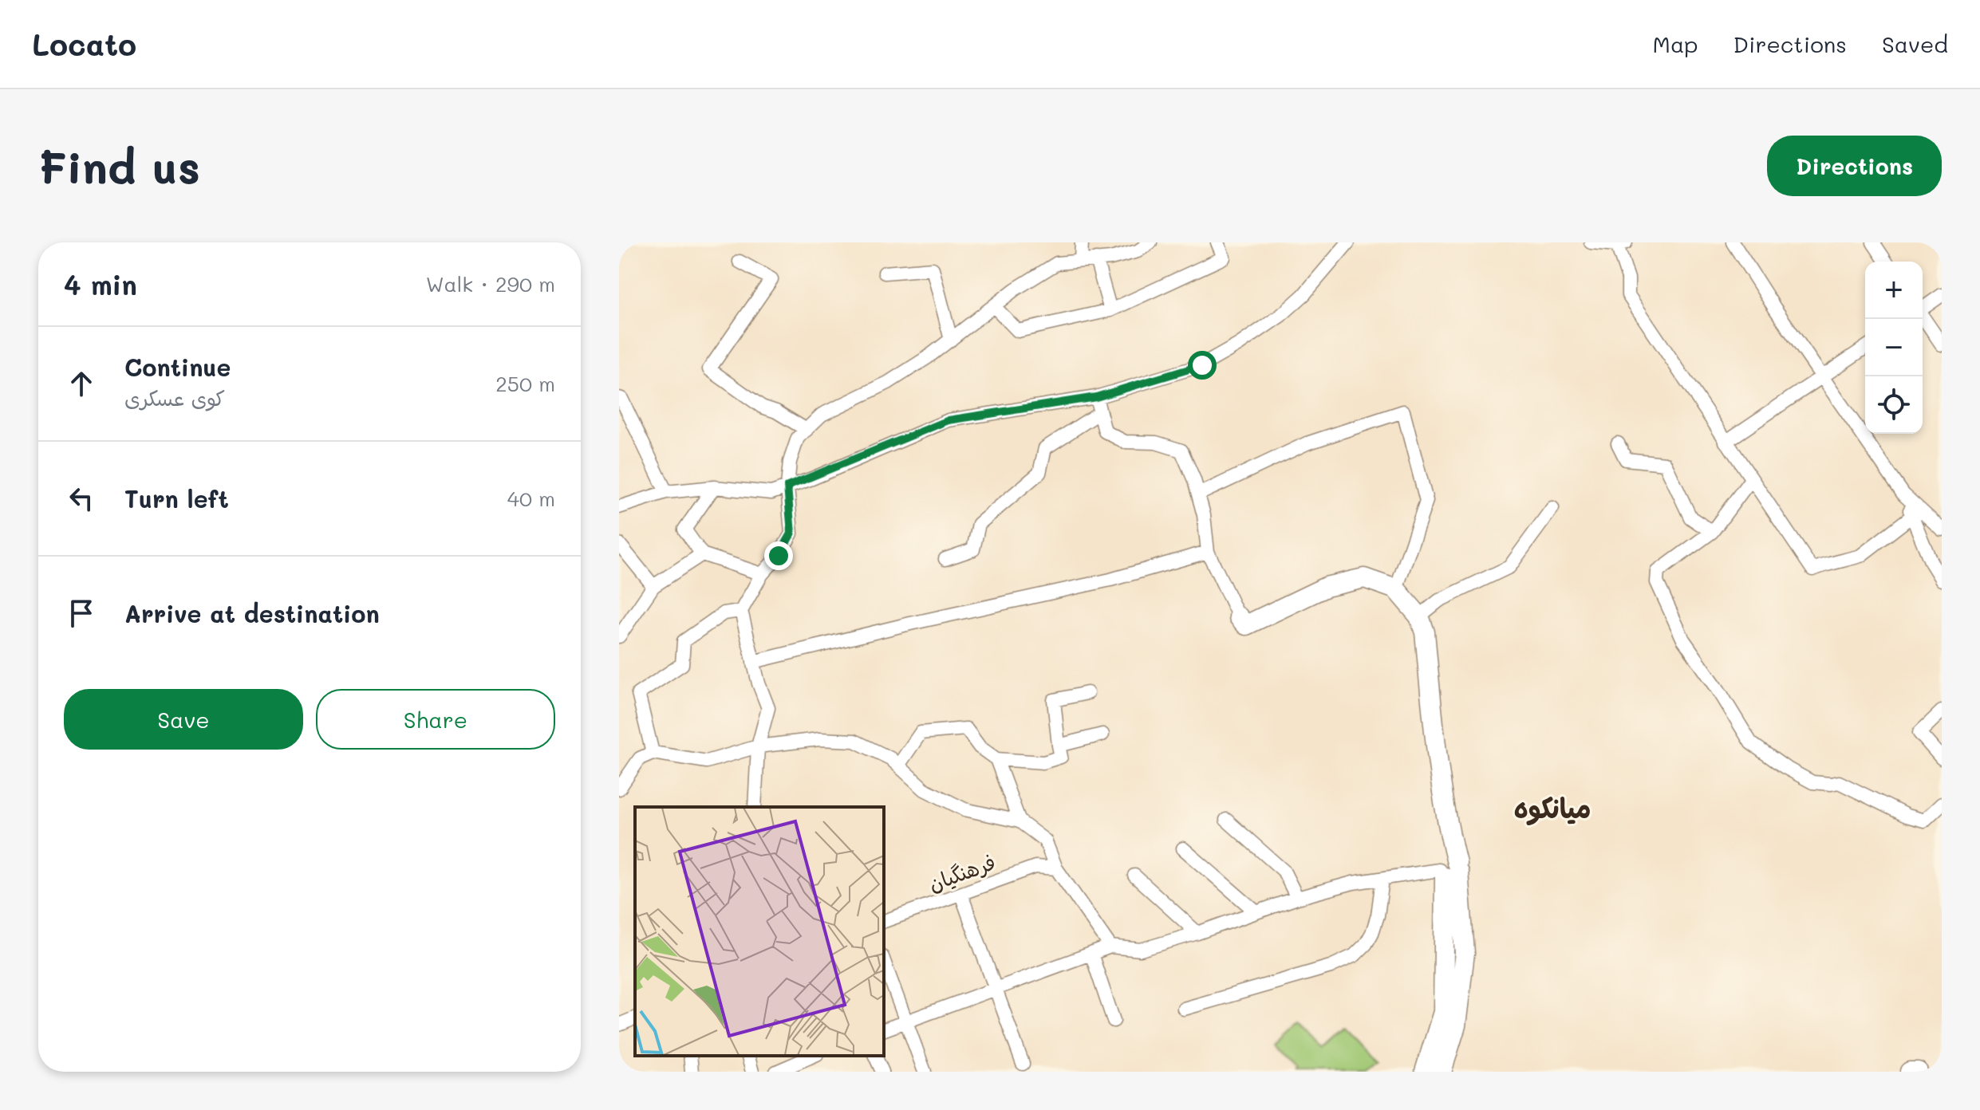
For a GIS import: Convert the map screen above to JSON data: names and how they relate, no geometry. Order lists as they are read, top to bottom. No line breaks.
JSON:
{"streets":{"street":["فرهنگیان"]},"districts":["میانکوه"],"page":{"header":"Locato","nav":["Map","Directions","Saved"],"buttons":["Directions",["Save","Share"]],"title":"Find us","heading":["4 min","Walk · 290 m"],"map_buttons":["+","−"],"list":[["Continue","کوی عسکری","250 m"],["Turn left","40 m"],"Arrive at destination"]}}
